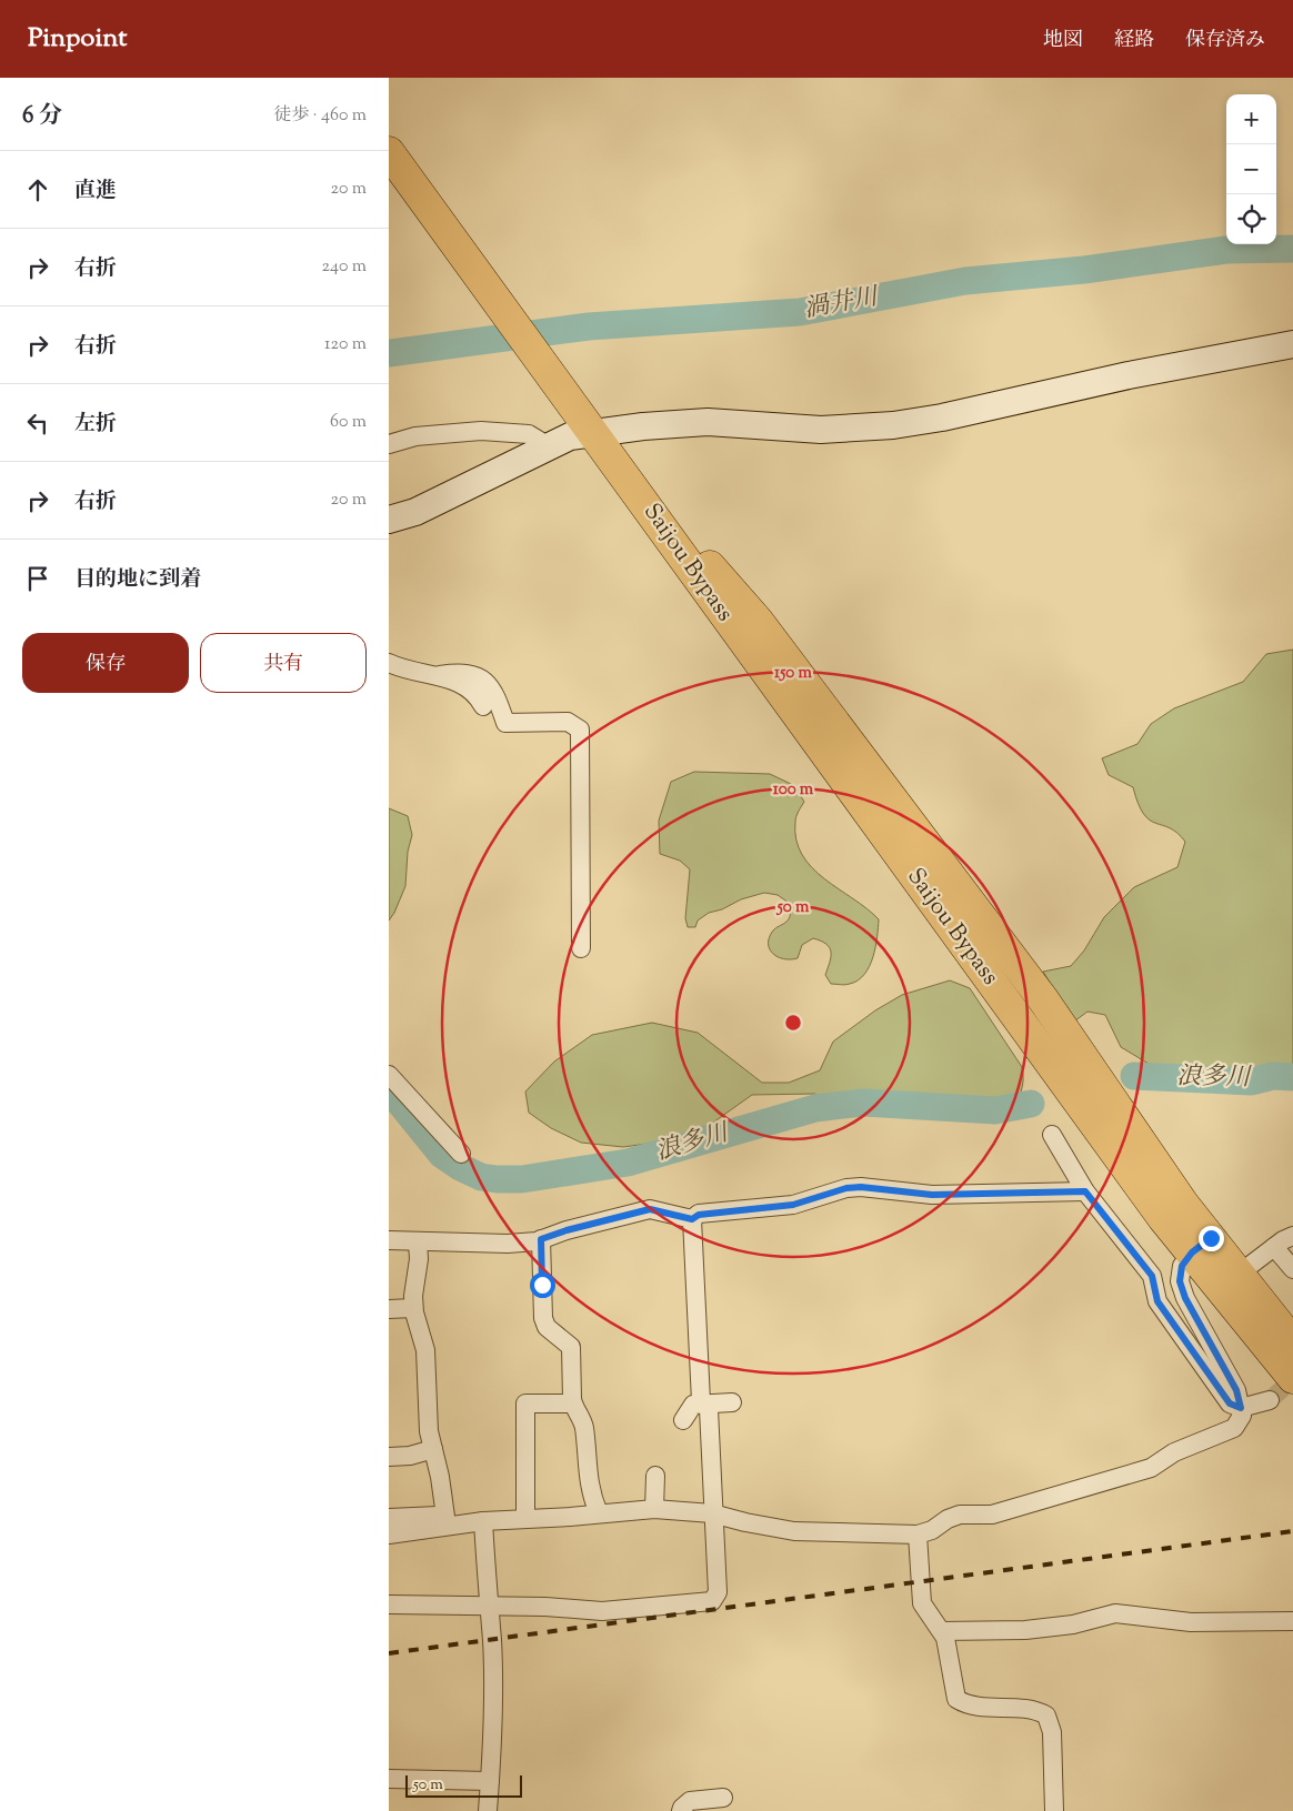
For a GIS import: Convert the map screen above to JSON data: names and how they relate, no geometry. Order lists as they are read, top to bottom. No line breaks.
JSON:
{"streets":{"highway":["Saijou Bypass"]},"water":["渦井川","浪多川"],"scale_bar":"50 m","page":{"header":"Pinpoint","nav":["地図","経路","保存済み"],"heading":["6 分","徒歩 · 460 m"],"map_buttons":["+","−"],"list":[["直進","20 m"],["右折","240 m"],["右折","120 m"],["左折","60 m"],["右折","20 m"],"目的地に到着"],"buttons":["保存","共有"],"scale":"50 m"},"rings":["150 m","100 m","50 m"]}
